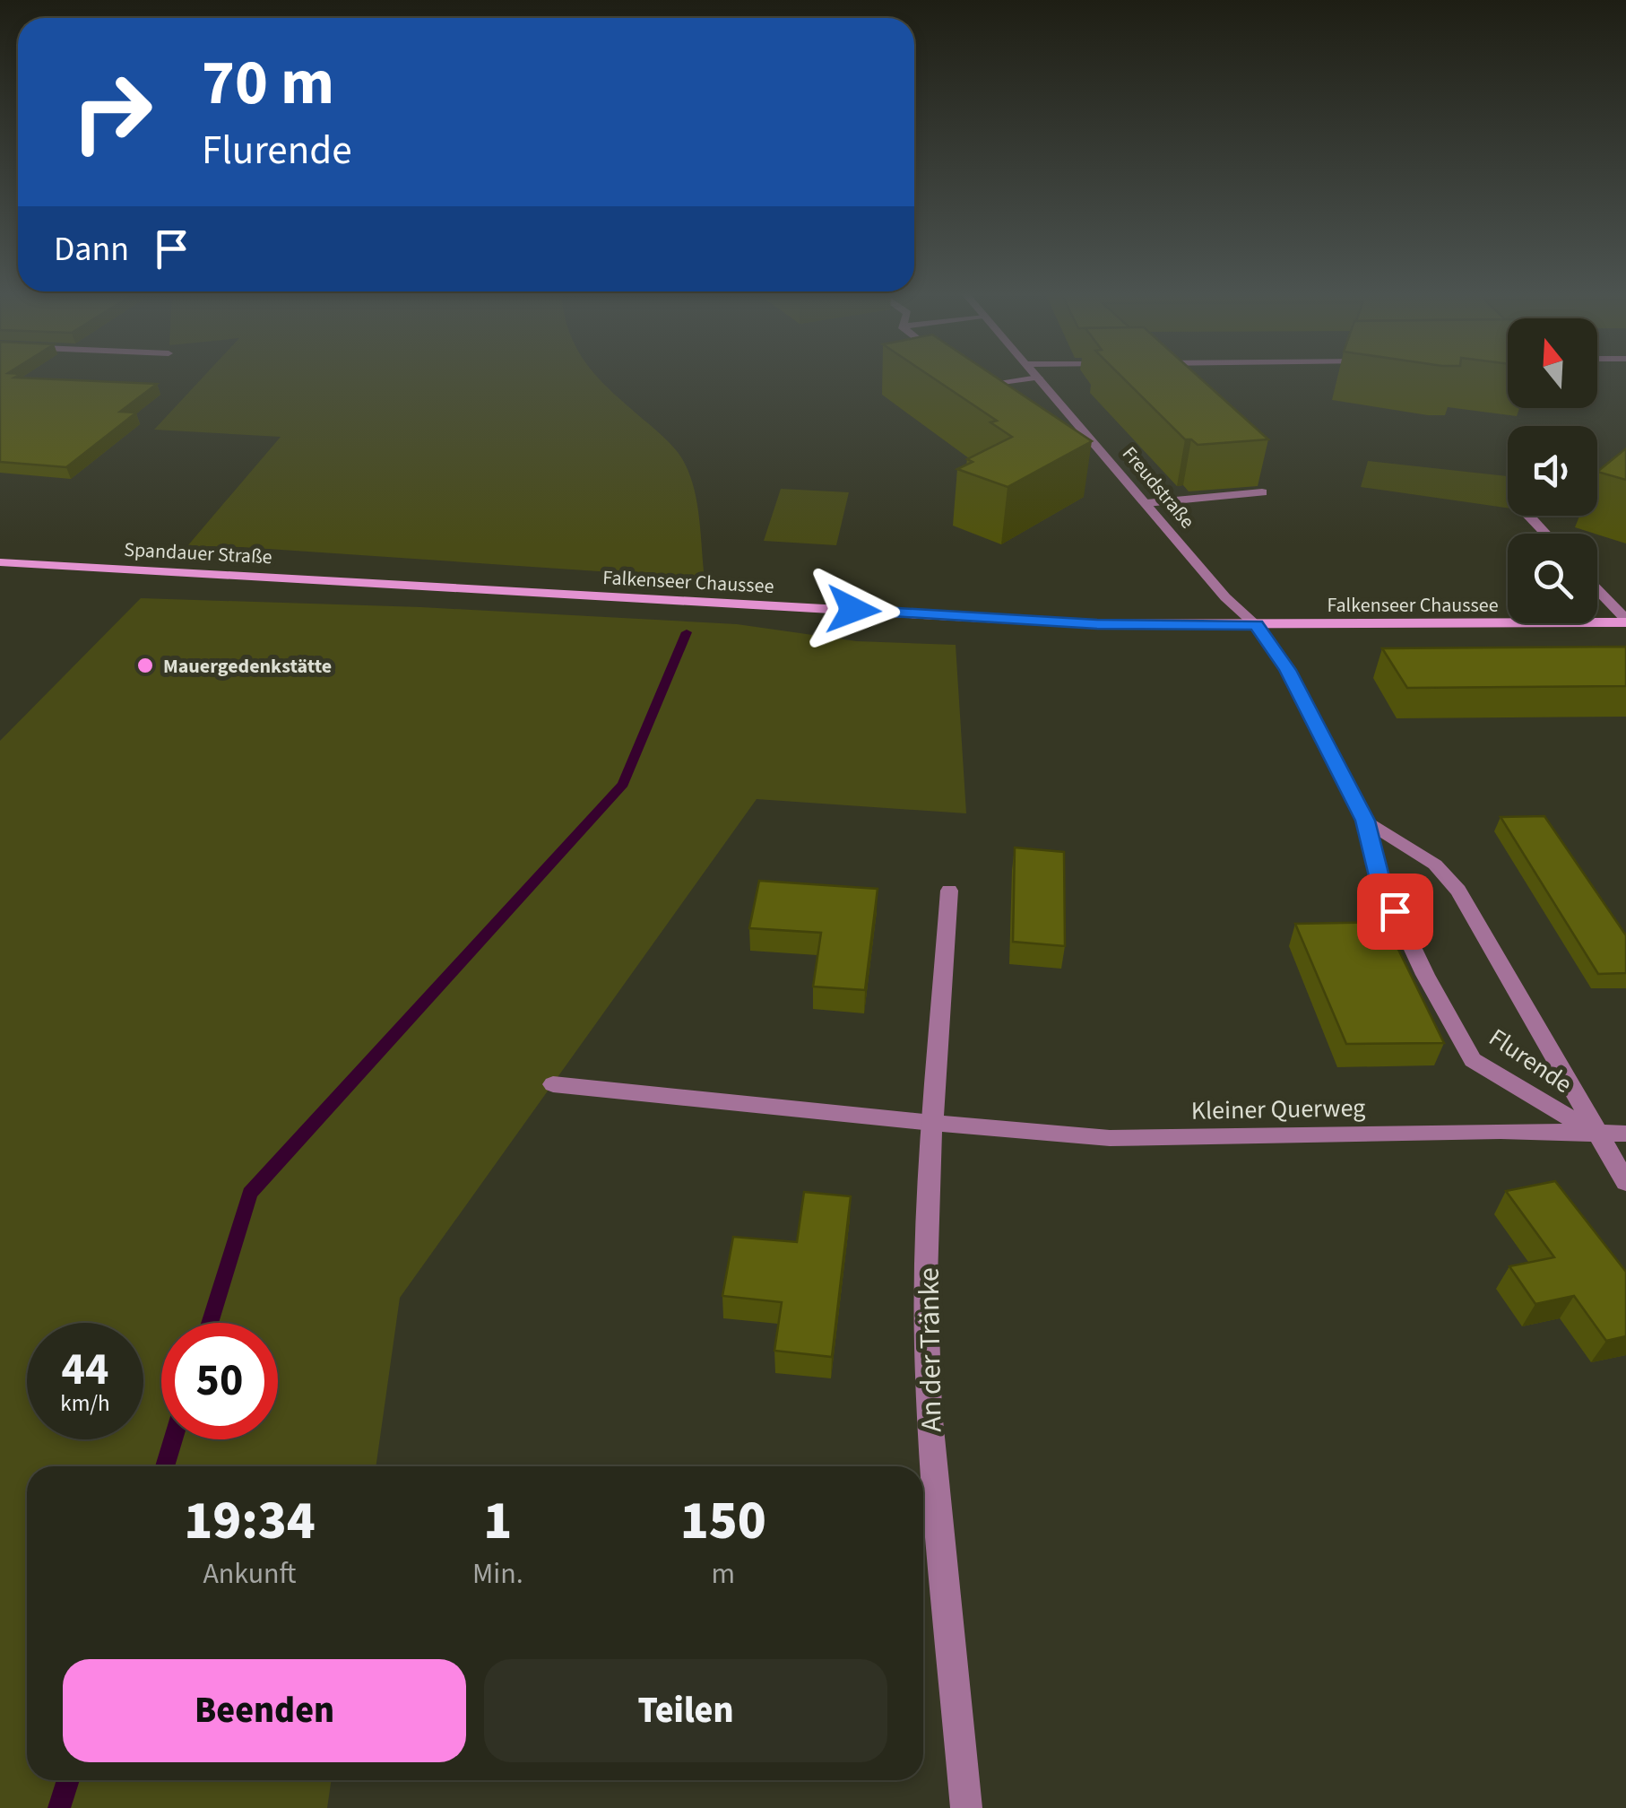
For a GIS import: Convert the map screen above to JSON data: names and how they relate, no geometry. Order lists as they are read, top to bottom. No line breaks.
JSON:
{"streets":{"main road":["Spandauer Straße","Falkenseer Chaussee"],"street":["Freudstraße","Flurende","Kleiner Querweg","An der Tränke"]},"crossings":[["Freudstraße","Falkenseer Chaussee"],["Freudstraße","Flurende"],["Spandauer Straße","Falkenseer Chaussee"],["Falkenseer Chaussee","Flurende"],["Flurende","Kleiner Querweg"],["Kleiner Querweg","An der Tränke"]],"places":["Mauergedenkstätte"],"north":"top","page":{"turn":["70 m","Flurende"],"then":"Dann","speed":"44 km/h","limit":"50","eta":["19:34","Ankunft","1","Min.","150","m"],"buttons":["Beenden","Teilen"]}}
